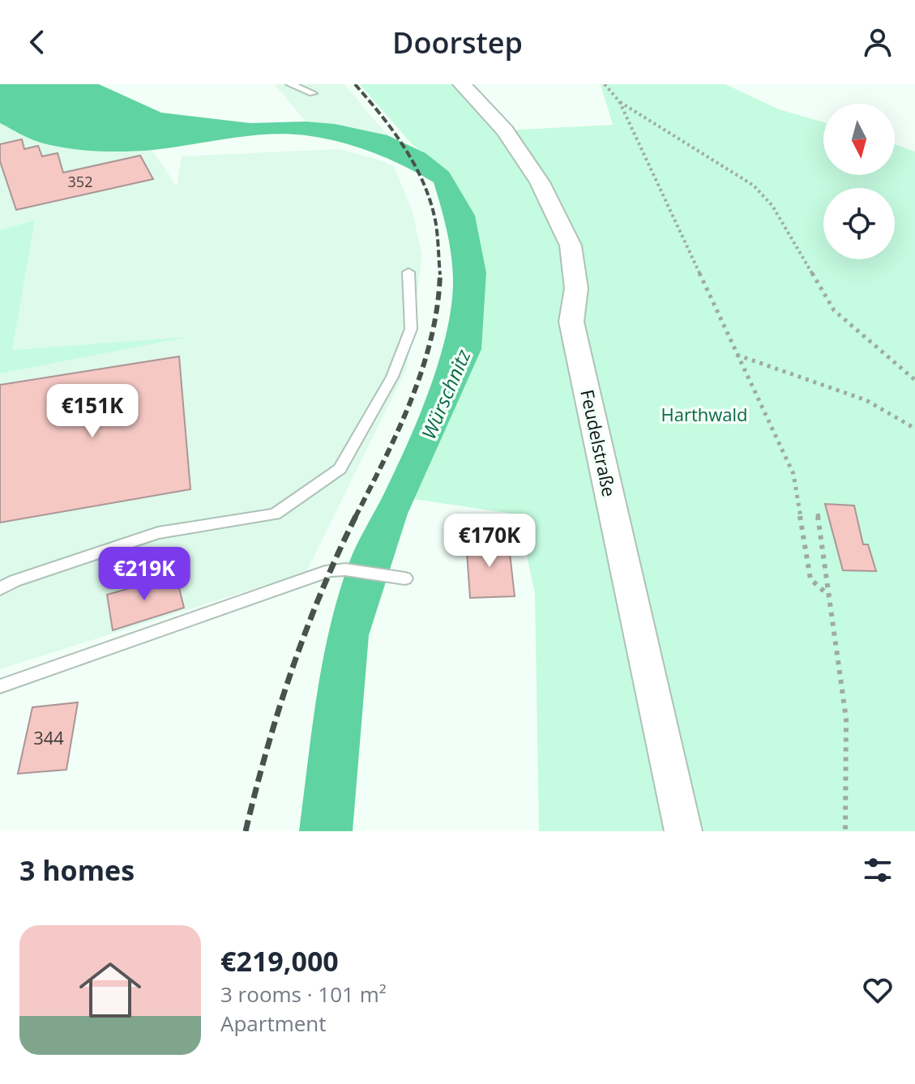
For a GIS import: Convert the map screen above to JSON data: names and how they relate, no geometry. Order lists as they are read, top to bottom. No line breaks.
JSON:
{"streets":{"street":["Feudelstraße"]},"water":["Würschnitz"],"parks":["Harthwald"],"house_numbers":["352","344"],"north":"bottom","page":{"header":"Doorstep","price":["€151K","€170K","€219K"],"heading":"3 homes","list":[{"name":"€219,000","note":"3 rooms · 101 m² · Apartment"}]}}
